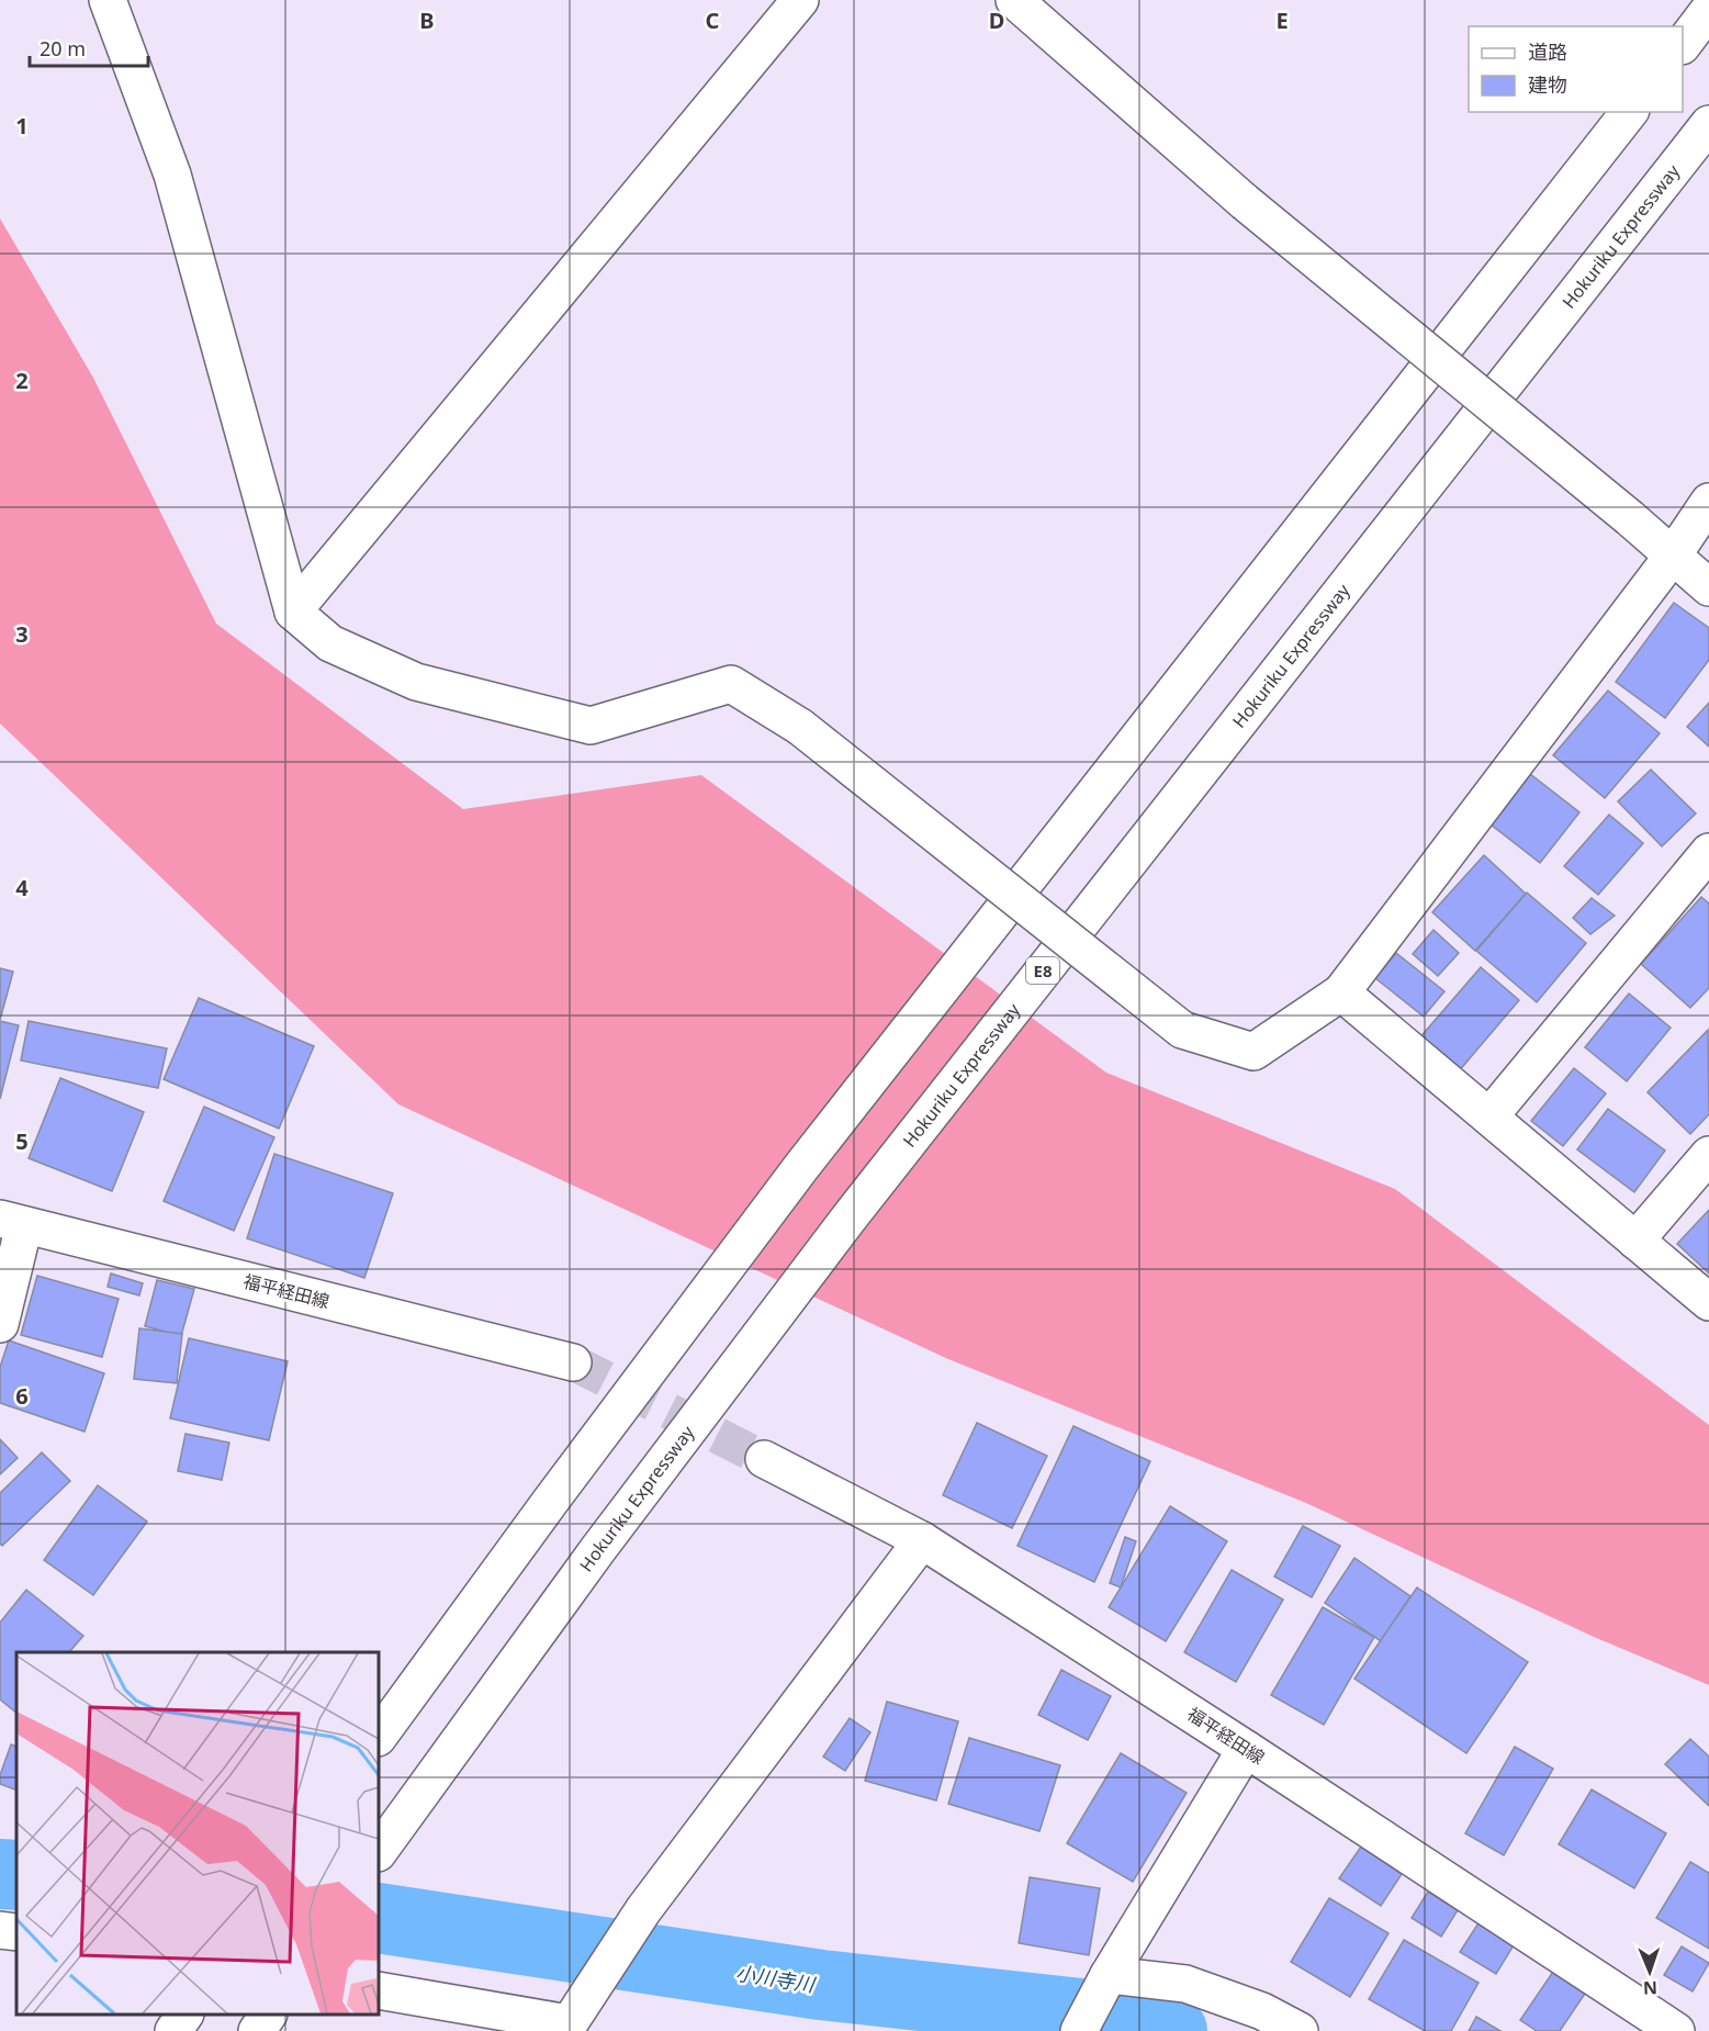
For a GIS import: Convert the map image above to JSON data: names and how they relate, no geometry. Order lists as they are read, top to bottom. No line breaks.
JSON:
{"streets":{"main road":["Hokuriku Expressway","E8","福平経田線"]},"water":["小川寺川"],"legend":["道路","建物"],"scale_bar":"20 m","north":"bottom","grid":{"columns":["B","C","D","E"],"rows":["1","2","3","4","5","6"]}}
